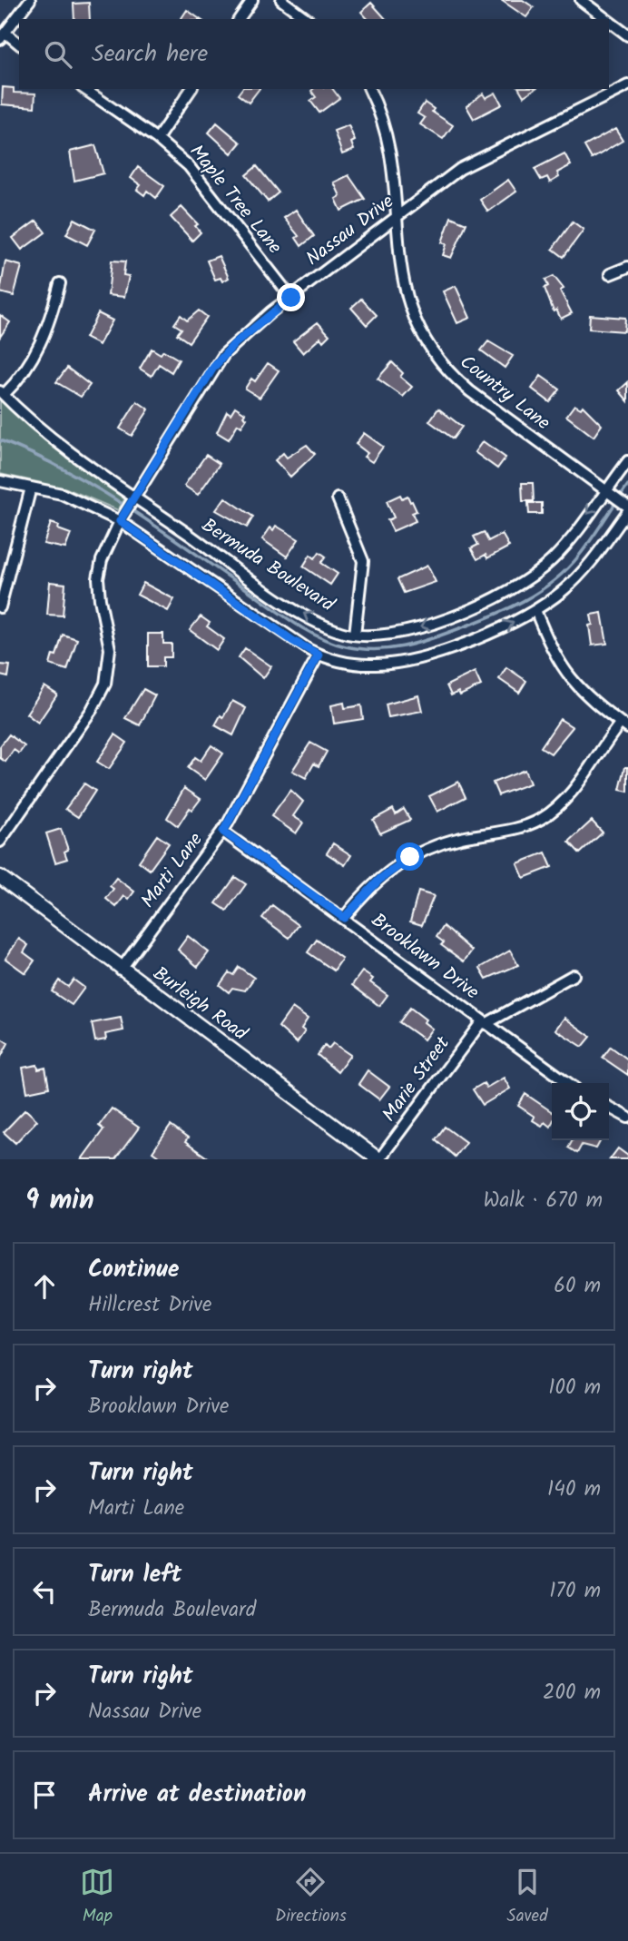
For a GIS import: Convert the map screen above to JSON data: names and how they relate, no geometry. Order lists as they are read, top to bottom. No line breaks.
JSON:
{"streets":{"street":["Maple Tree Lane","Nassau Drive","Country Lane","Bermuda Boulevard","Marti Lane","Brooklawn Drive","Burleigh Road","Marie Street"]},"crossings":[["Maple Tree Lane","Nassau Drive"],["Nassau Drive","Country Lane"],["Nassau Drive","Bermuda Boulevard"],["Country Lane","Bermuda Boulevard"],["Marti Lane","Brooklawn Drive"],["Marti Lane","Burleigh Road"],["Brooklawn Drive","Marie Street"],["Burleigh Road","Marie Street"]],"page":{"search":"Search here","heading":["9 min","Walk · 670 m"],"list":[["Continue","Hillcrest Drive","60 m"],["Turn right","Brooklawn Drive","100 m"],["Turn right","Marti Lane","140 m"],["Turn left","Bermuda Boulevard","170 m"],["Turn right","Nassau Drive","200 m"],"Arrive at destination"],"nav":["Map","Directions","Saved"]}}
